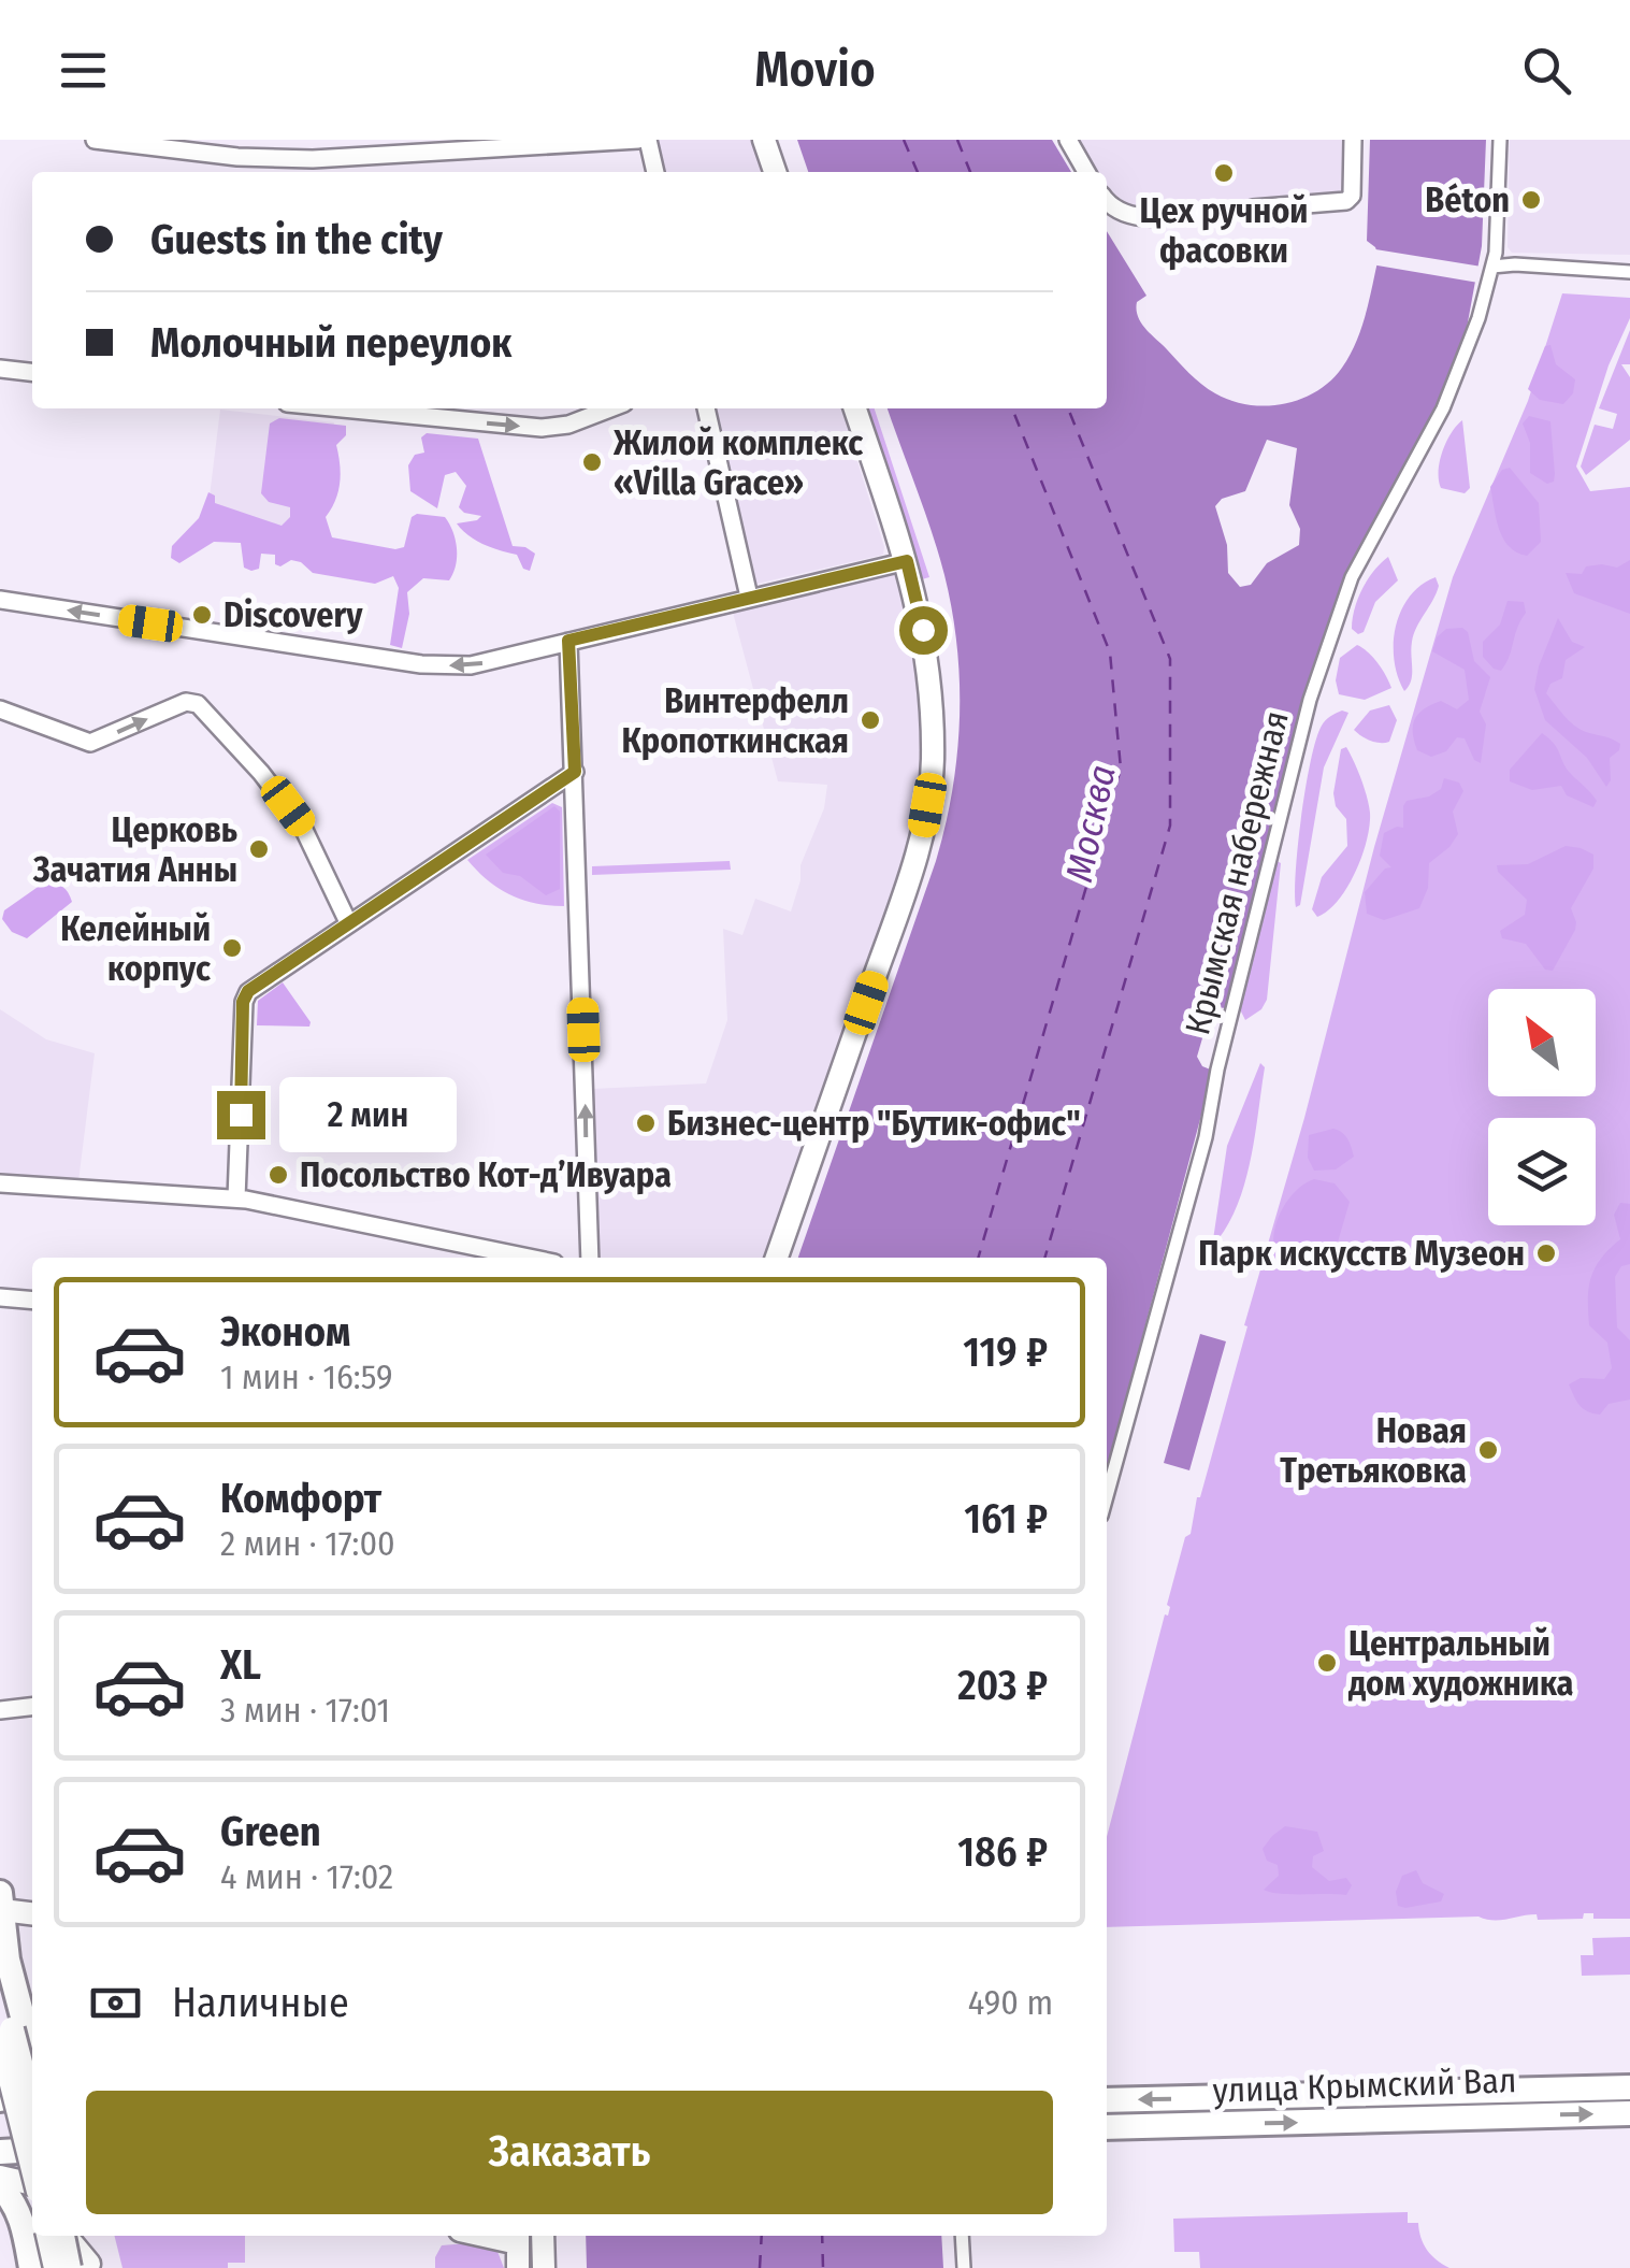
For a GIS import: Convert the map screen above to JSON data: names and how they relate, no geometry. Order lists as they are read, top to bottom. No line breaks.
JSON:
{"streets":{"main road":["улица Крымский Вал"],"street":["Крымская набережная"]},"water":["Москва"],"places":["Цех ручной фасовки","Béton","Жилой комплекс «Villa Grace»","Discovery","Винтерфелл Кропоткинская","Церковь Зачатия Анны","Келейный корпус","Бизнес-центр \"Бутик-офис\"","Посольство Кот-д’Ивуара","Парк искусств Музеон","Новая Третьяковка","Центральный дом художника"],"north":"top left","page":{"header":"Movio","banner":["Guests in thе city","Молочный переулок"],"bubble":"2 мин","list":[{"name":"Эконом","note":"1 мин · 16:59","value":"119 ₽"},{"name":"Комфорт","note":"2 мин · 17:00","value":"161 ₽"},{"name":"XL","note":"3 мин · 17:01","value":"203 ₽"},{"name":"Green","note":"4 мин · 17:02","value":"186 ₽"}],"pay":["Наличные","490 m"],"buttons":"Заказать"}}
